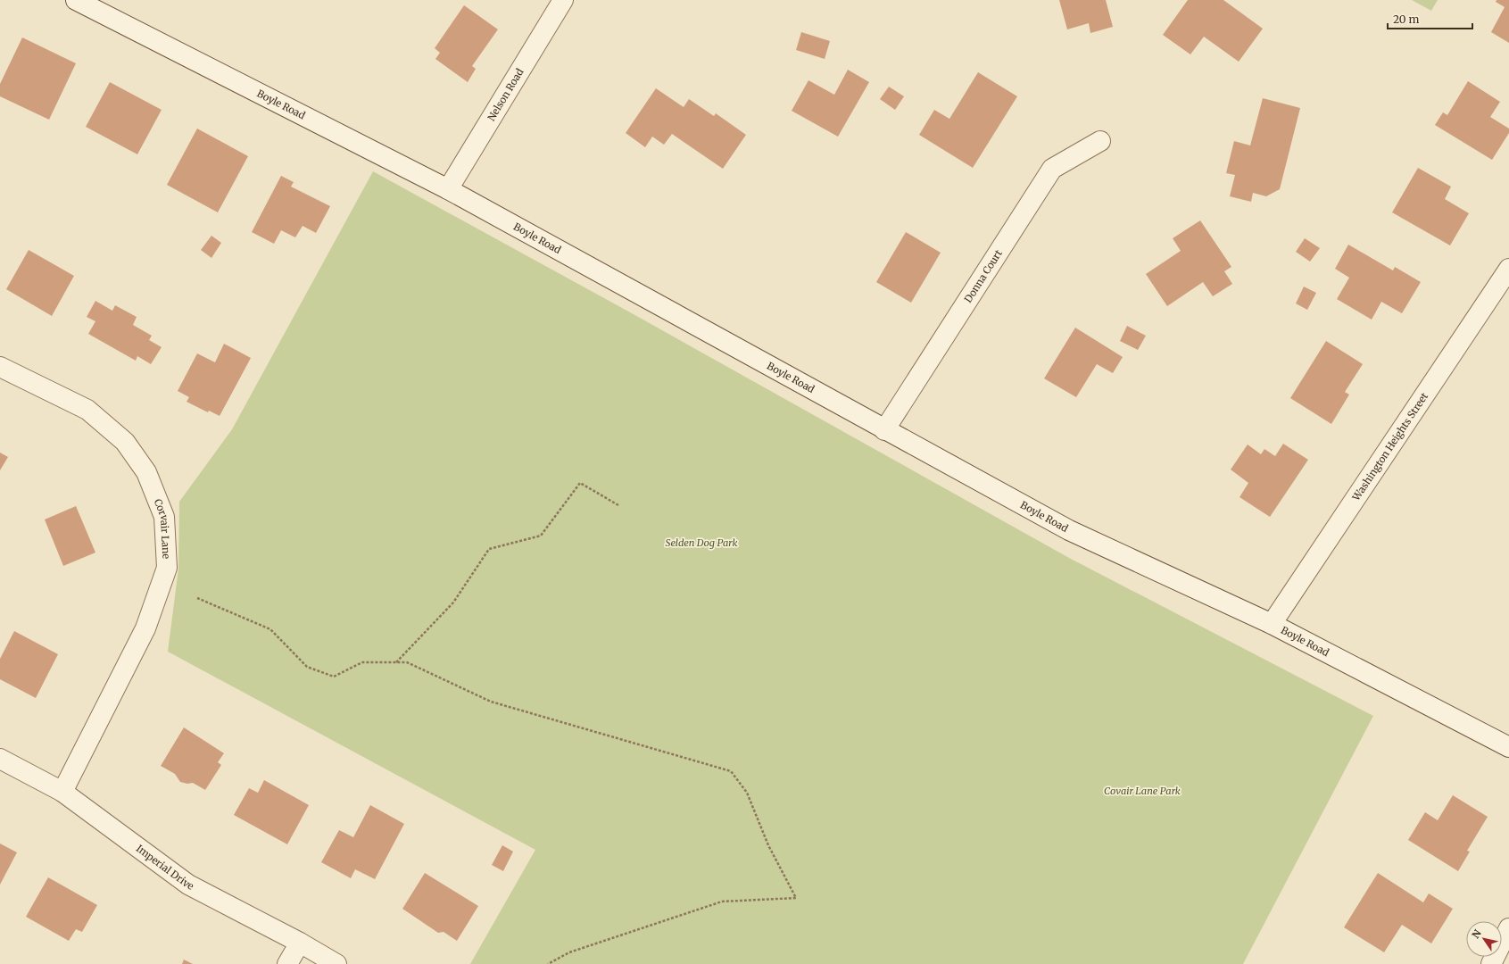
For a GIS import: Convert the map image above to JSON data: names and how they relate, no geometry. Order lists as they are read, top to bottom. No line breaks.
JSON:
{"streets":{"street":["Nelson Road","Boyle Road","Donna Court","Washington Heights Street","Corvair Lane","Imperial Drive"]},"crossings":[["Nelson Road","Boyle Road"],["Boyle Road","Donna Court"],["Boyle Road","Washington Heights Street"],["Corvair Lane","Imperial Drive"]],"parks":["Selden Dog Park","Covair Lane Park"],"scale_bar":"20 m","north":"top left"}
